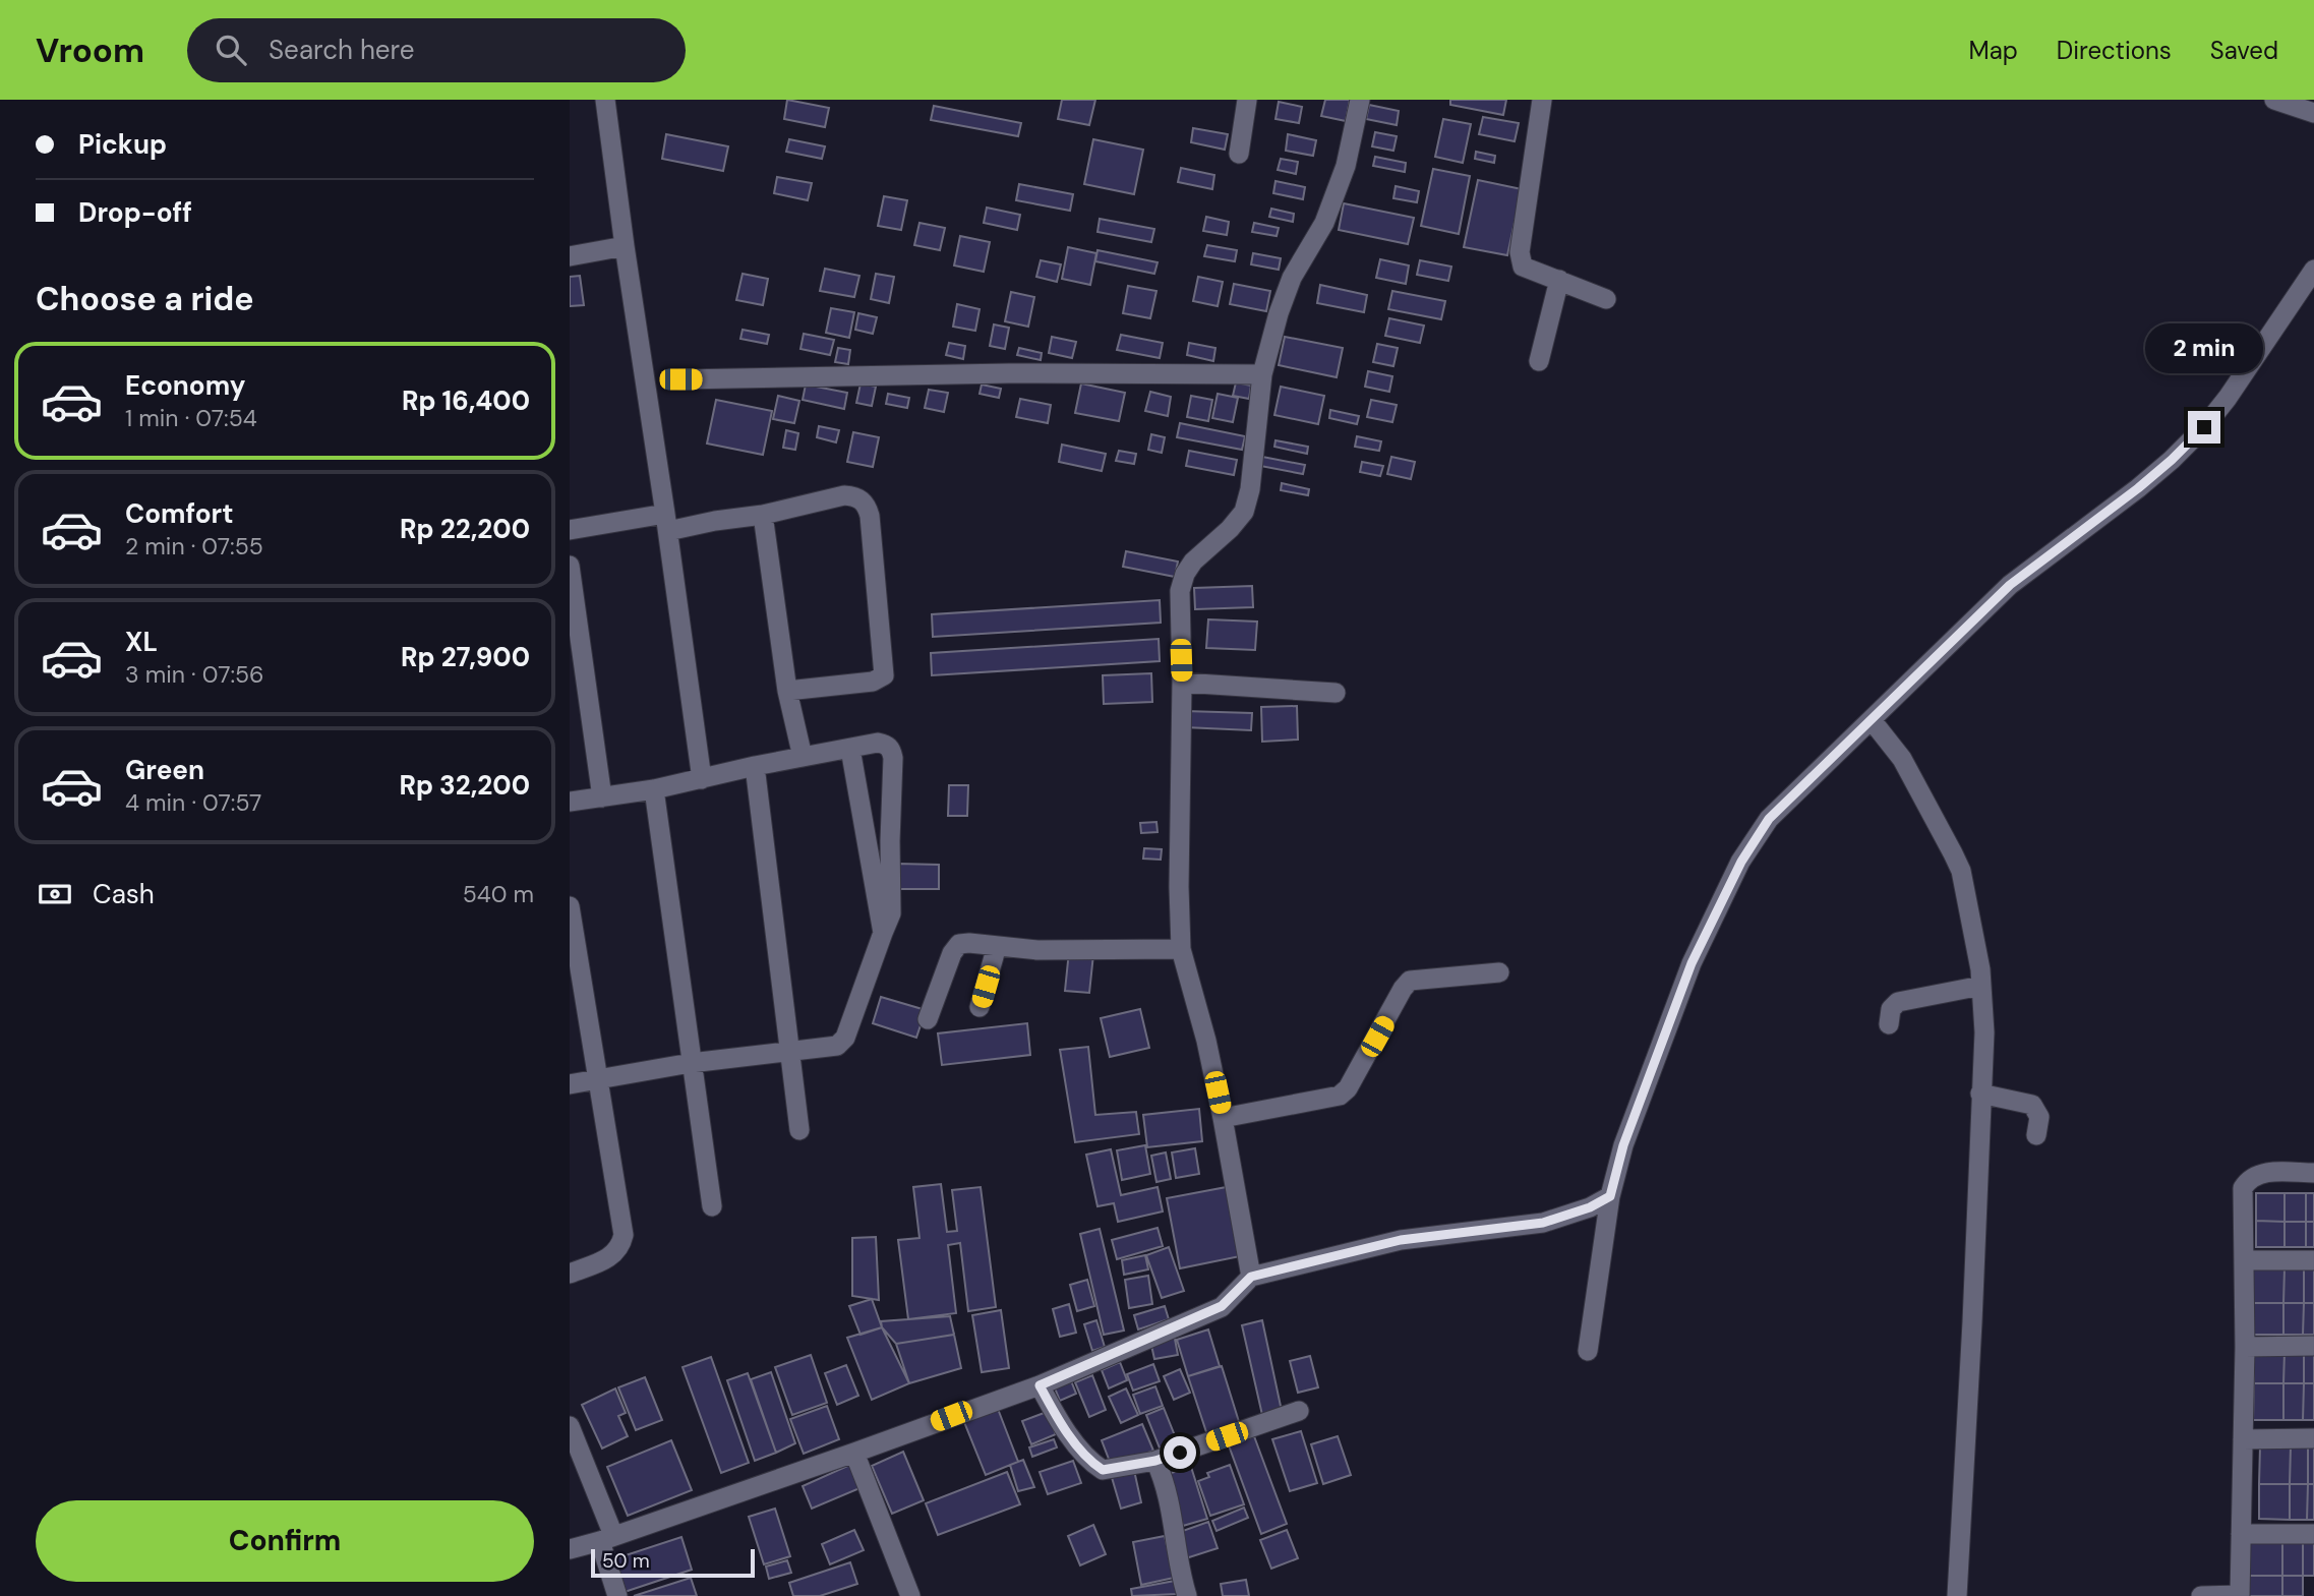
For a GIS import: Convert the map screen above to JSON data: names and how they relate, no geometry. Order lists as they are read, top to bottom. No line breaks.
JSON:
{"scale_bar":"50 m","page":{"header":"Vroom","search":"Search here","nav":["Map","Directions","Saved"],"banner":["Pickup","Drop-off"],"heading":"Choose a ride","bubble":"2 min","list":[{"name":"Economy","note":"1 min · 07:54","value":"Rp 16,400"},{"name":"Comfort","note":"2 min · 07:55","value":"Rp 22,200"},{"name":"XL","note":"3 min · 07:56","value":"Rp 27,900"},{"name":"Green","note":"4 min · 07:57","value":"Rp 32,200"}],"pay":["Cash","540 m"],"buttons":"Confirm","scale":"50 m"}}
